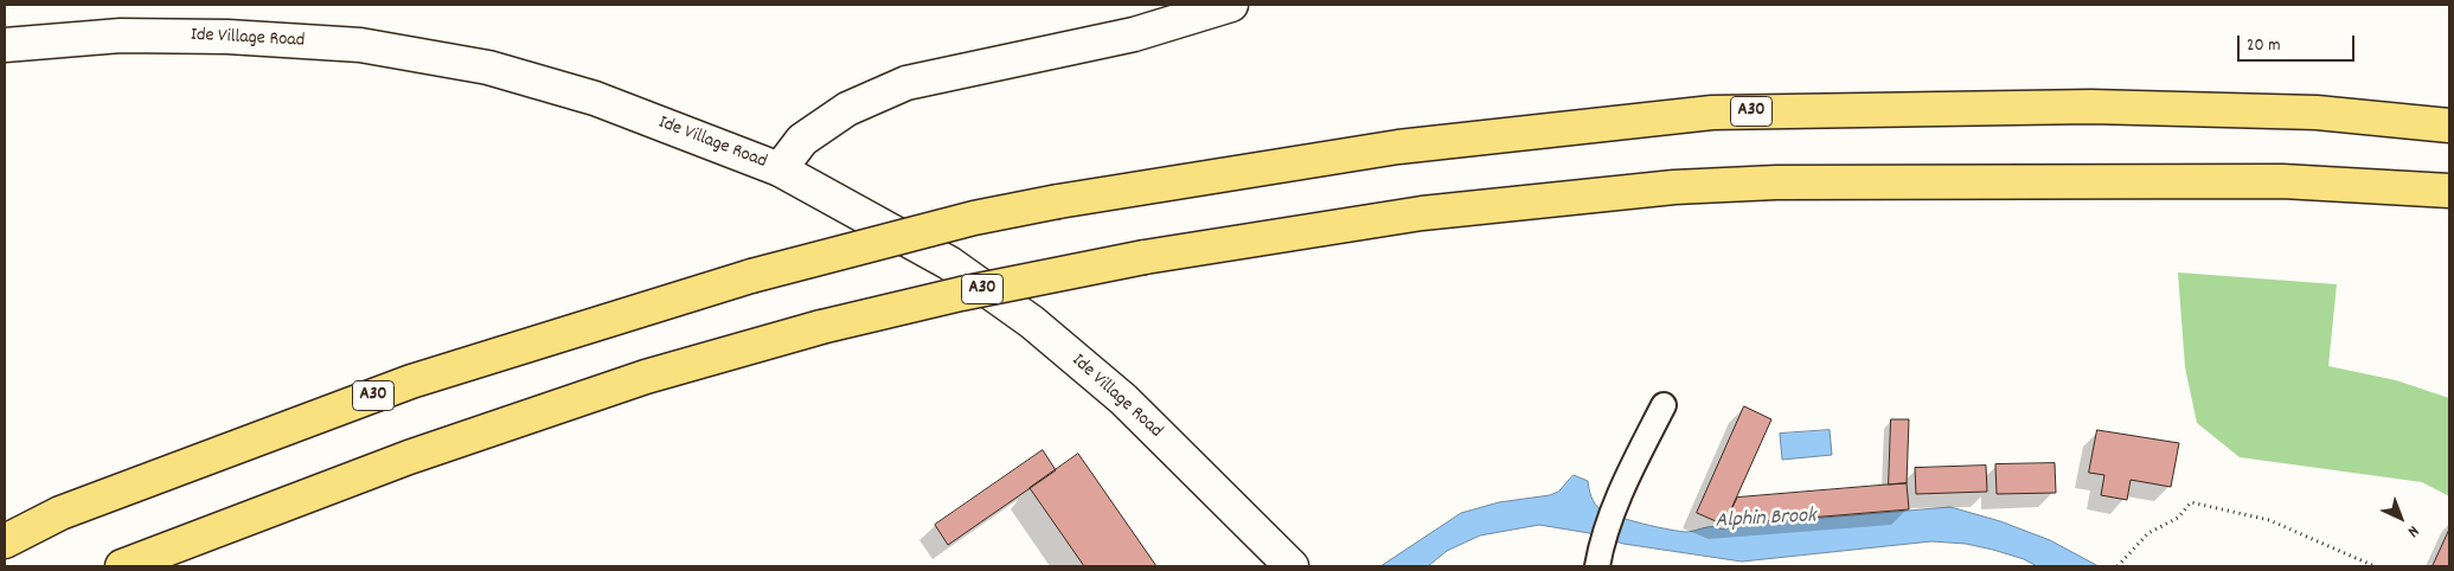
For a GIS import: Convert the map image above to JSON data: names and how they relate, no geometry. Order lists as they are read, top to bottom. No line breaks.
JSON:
{"streets":{"highway":["A30"],"street":["Ide Village Road"]},"water":["Alphin Brook"],"scale_bar":"20 m","north":"bottom right"}
